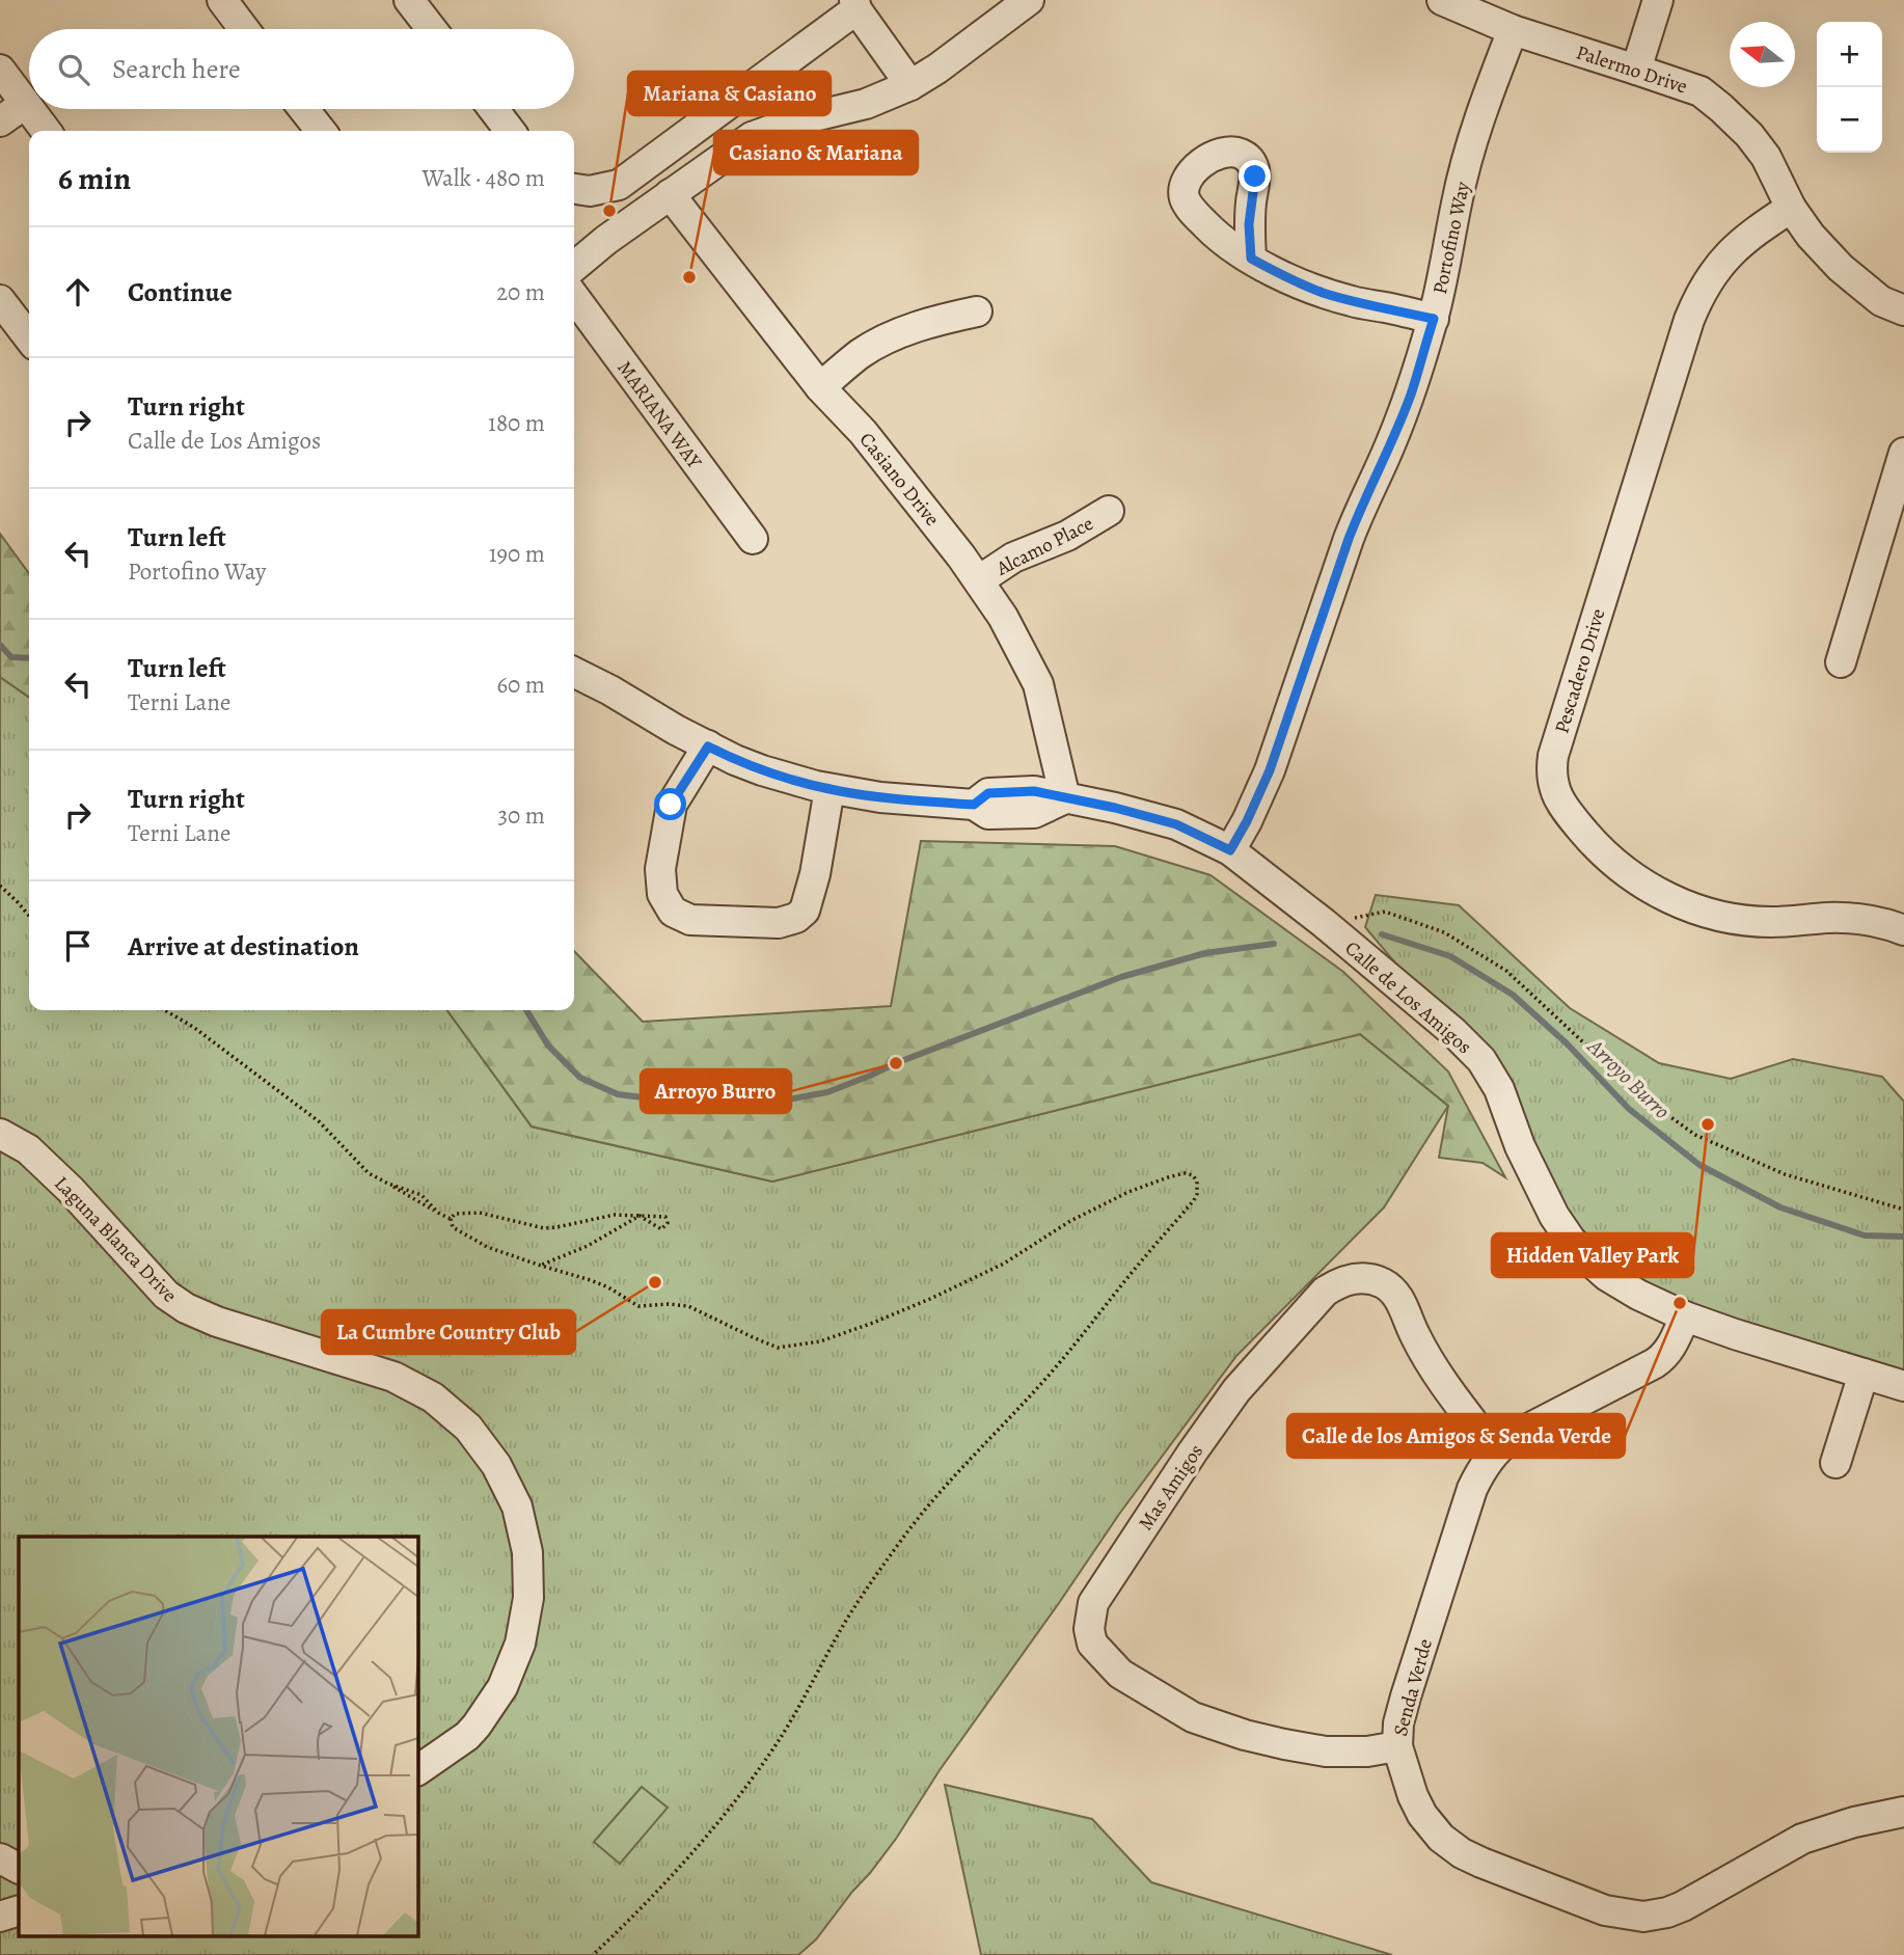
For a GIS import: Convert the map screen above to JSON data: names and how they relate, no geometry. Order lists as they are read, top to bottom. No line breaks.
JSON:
{"streets":{"street":["Palermo Drive","Portofino Way","MARIANA WAY","Casiano Drive","Alcamo Place","Pescadero Drive","Calle de Los Amigos","Laguna Blanca Drive","Mas Amigos","Senda Verde"]},"crossings":[["Palermo Drive","Portofino Way"],["Palermo Drive","Pescadero Drive"],["Portofino Way","Calle de Los Amigos"],["Casiano Drive","Alcamo Place"],["Casiano Drive","Calle de Los Amigos"],["Calle de Los Amigos","Senda Verde"],["Mas Amigos","Senda Verde"]],"water":["Arroyo Burro"],"places":["Mariana & Casiano","Casiano & Mariana","Arroyo Burro","Hidden Valley Park","La Cumbre Country Club","Calle de los Amigos & Senda Verde"],"north":"left","page":{"map_buttons":["+","−"],"search":"Search here","heading":["6 min","Walk · 480 m"],"list":[["Continue","20 m"],["Turn right","Calle de Los Amigos","180 m"],["Turn left","Portofino Way","190 m"],["Turn left","Terni Lane","60 m"],["Turn right","Terni Lane","30 m"],"Arrive at destination"]}}
